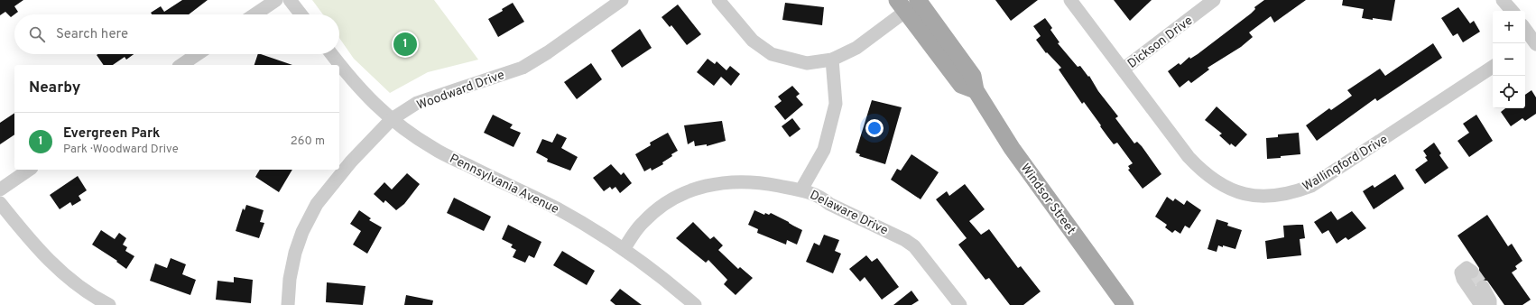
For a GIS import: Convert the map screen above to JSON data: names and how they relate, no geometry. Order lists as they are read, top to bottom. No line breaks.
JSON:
{"streets":{"main road":["Windsor Street"],"street":["Dickson Drive","Woodward Drive","Wallingford Drive","Pennsylvania Avenue","Delaware Drive"]},"crossings":[["Dickson Drive","Wallingford Drive"],["Woodward Drive","Pennsylvania Avenue"],["Pennsylvania Avenue","Delaware Drive"]],"page":{"map_buttons":["+","−"],"search":"Search here","pins":"1","heading":"Nearby","list":[{"mark":"1","name":"Evergreen Park","note":"Park · Woodward Drive","value":"260 m"}]}}
